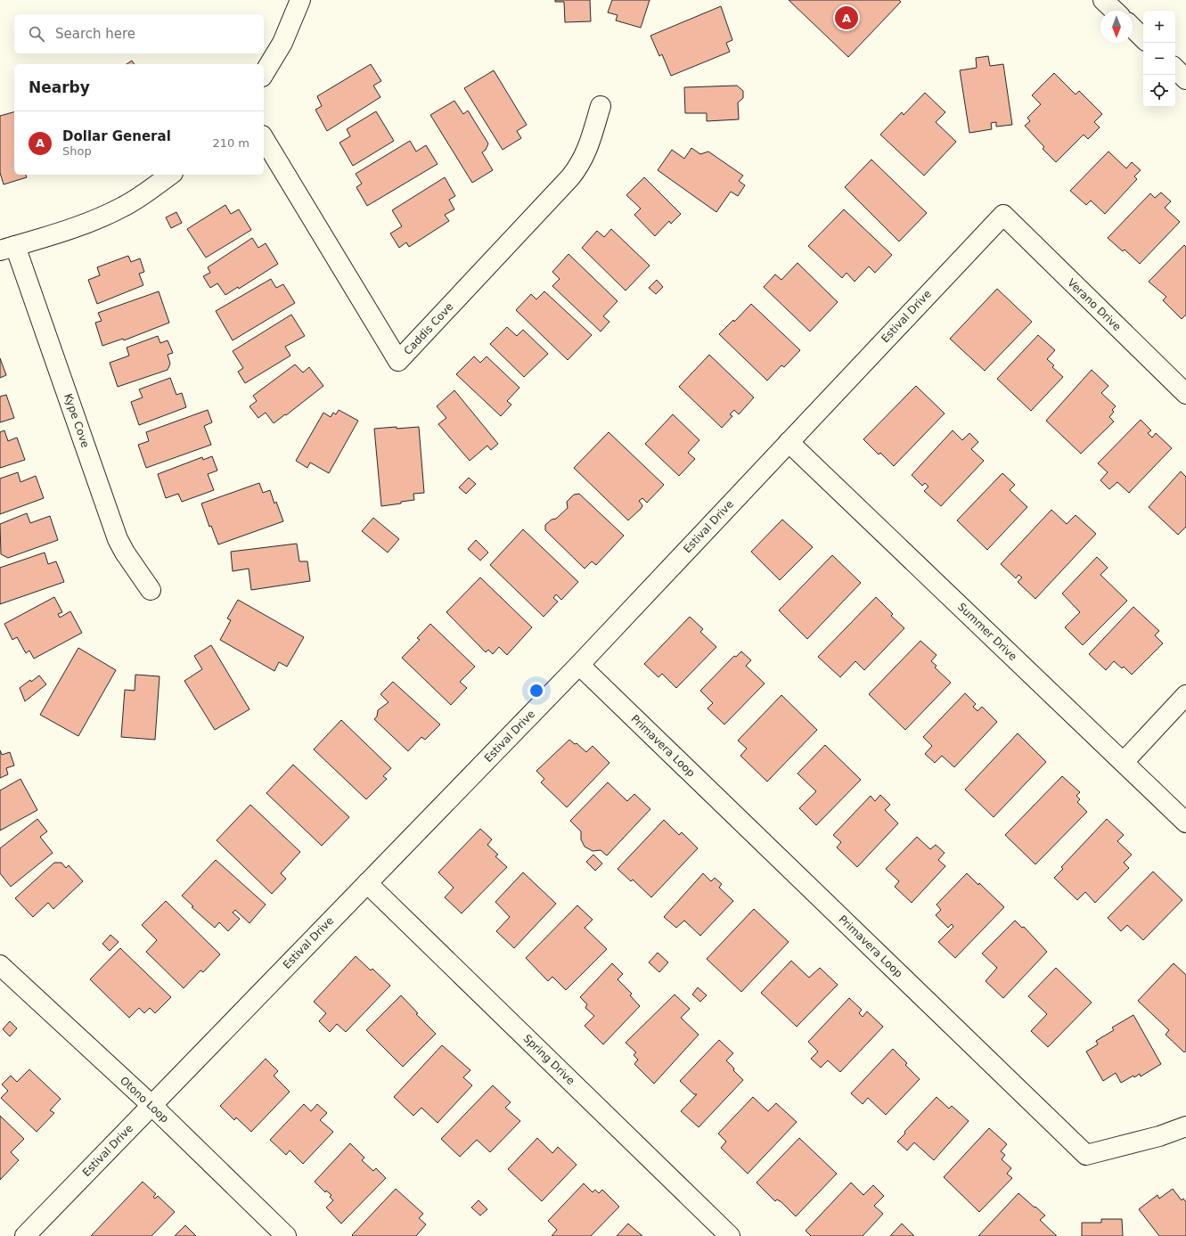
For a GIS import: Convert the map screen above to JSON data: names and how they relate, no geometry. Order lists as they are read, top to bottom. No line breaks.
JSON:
{"streets":{"street":["Verano Drive","Estival Drive","Caddis Cove","Kype Cove","Summer Drive","Primavera Loop","Spring Drive","Otono Loop"]},"crossings":[["Verano Drive","Estival Drive"],["Estival Drive","Summer Drive"],["Estival Drive","Primavera Loop"],["Estival Drive","Spring Drive"],["Estival Drive","Otono Loop"]],"north":"bottom","page":{"pins":"A","map_buttons":["+","−"],"search":"Search here","heading":"Nearby","list":[{"mark":"A","name":"Dollar General","note":"Shop","value":"210 m"}]}}
